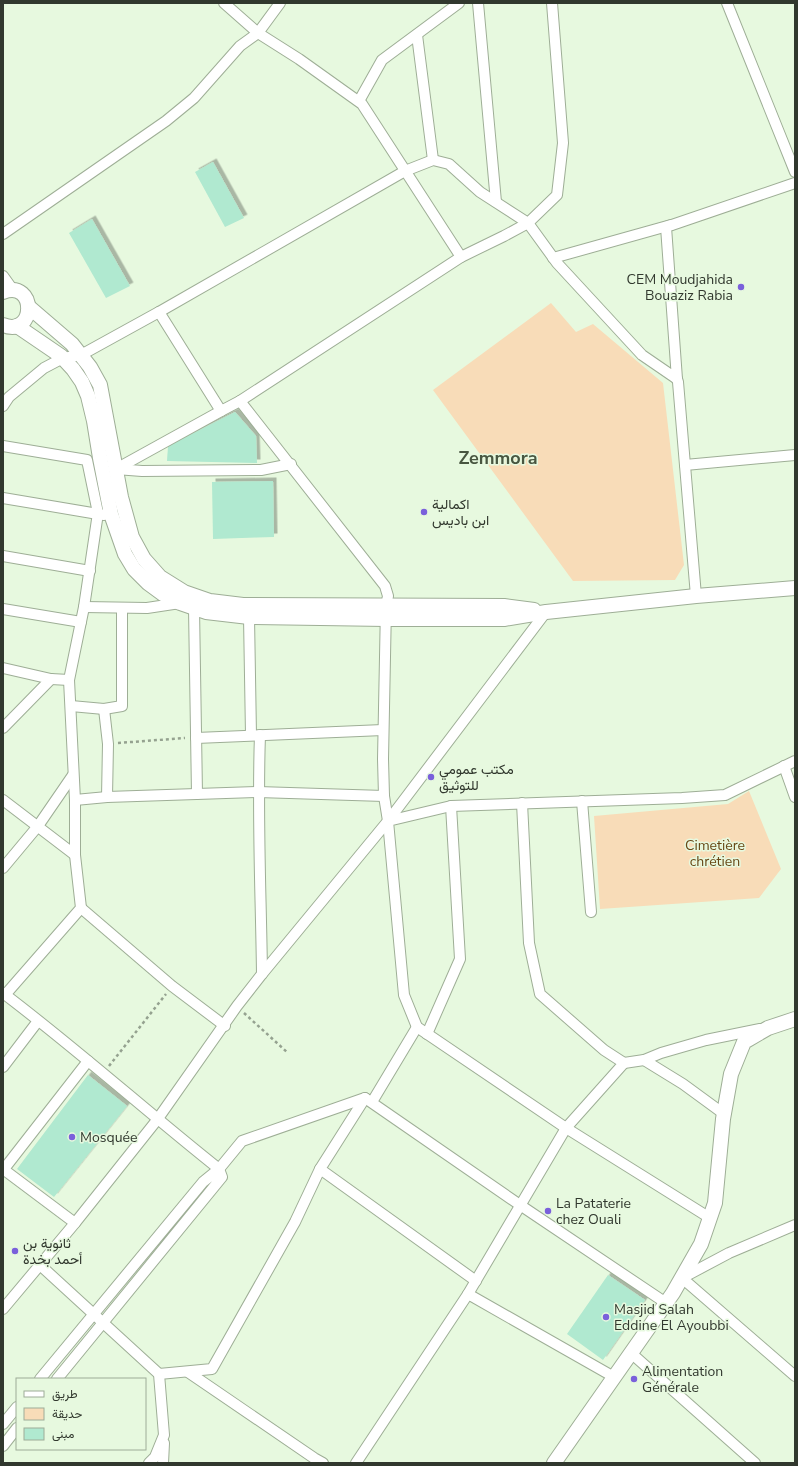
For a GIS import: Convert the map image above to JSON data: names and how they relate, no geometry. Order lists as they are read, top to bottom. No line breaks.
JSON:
{"districts":["Zemmora"],"parks":["Cimetière chrétien"],"places":["CEM Moudjahida Bouaziz Rabia","اكمالية ابن باديس","مكتب عمومي للتوثيق","Mosquée","La Pataterie chez Ouali","ثانوية بن أحمد بخدة","Masjid Salah Eddine El Ayoubbi","Alimentation Générale"],"legend":["طريق","حديقة","مبنى"]}
